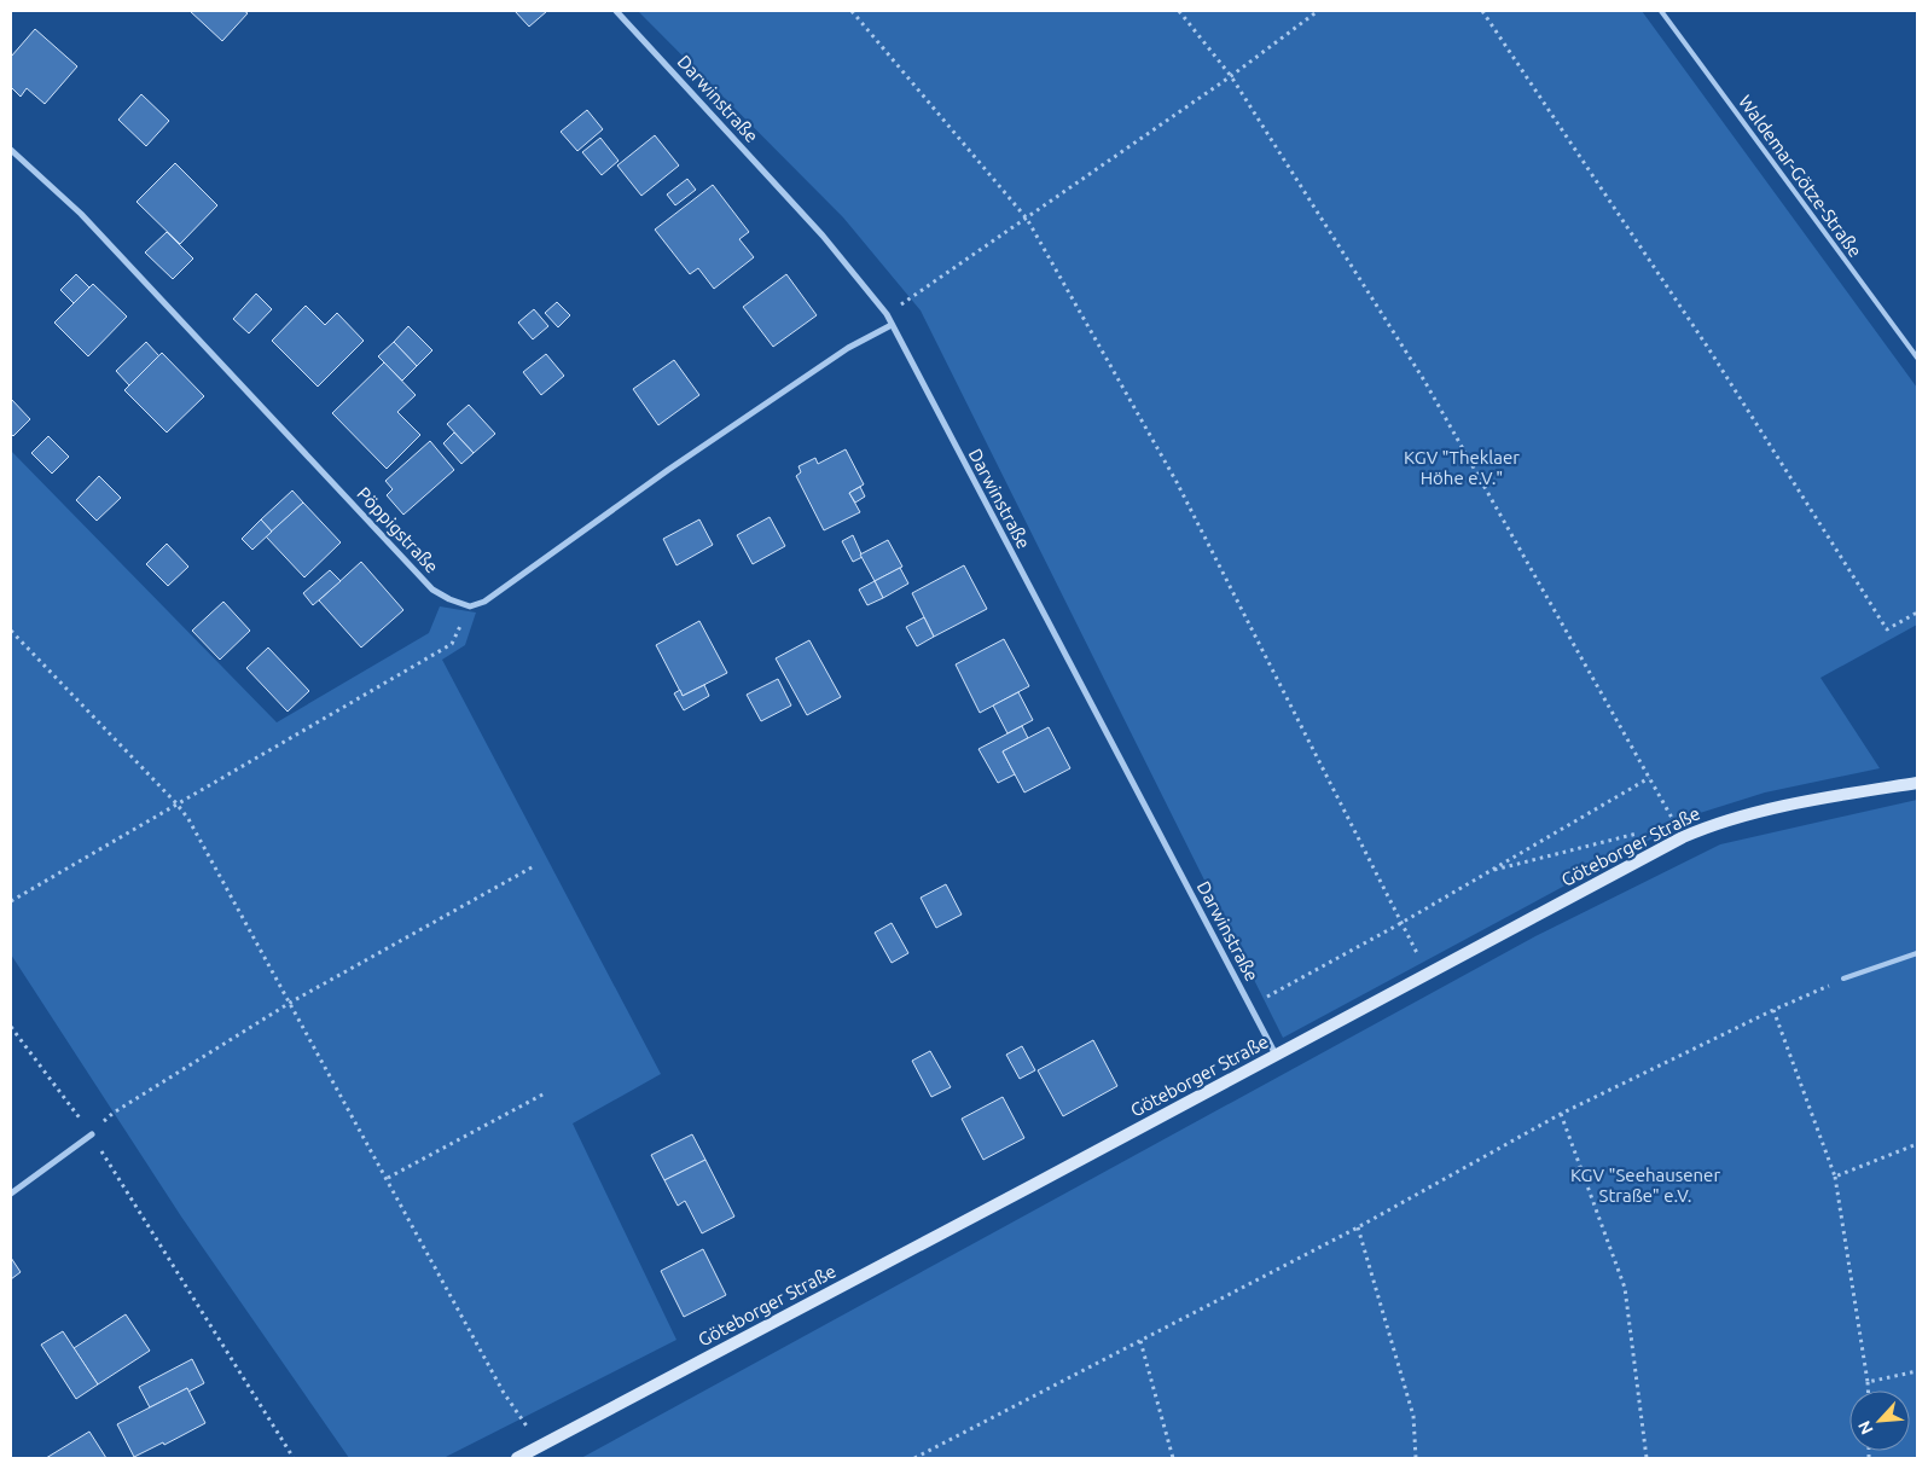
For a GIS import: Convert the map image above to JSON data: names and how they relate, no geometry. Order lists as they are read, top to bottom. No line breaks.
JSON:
{"streets":{"street":["Darwinstraße","Pöppigstraße","Göteborger Straße"],"lane":["Waldemar-Götze-Straße"]},"crossings":[["Darwinstraße","Göteborger Straße"]],"parks":["KGV \"Theklaer Höhe e.V.\"","KGV \"Seehausener Straße\" e.V."],"north":"bottom left"}
